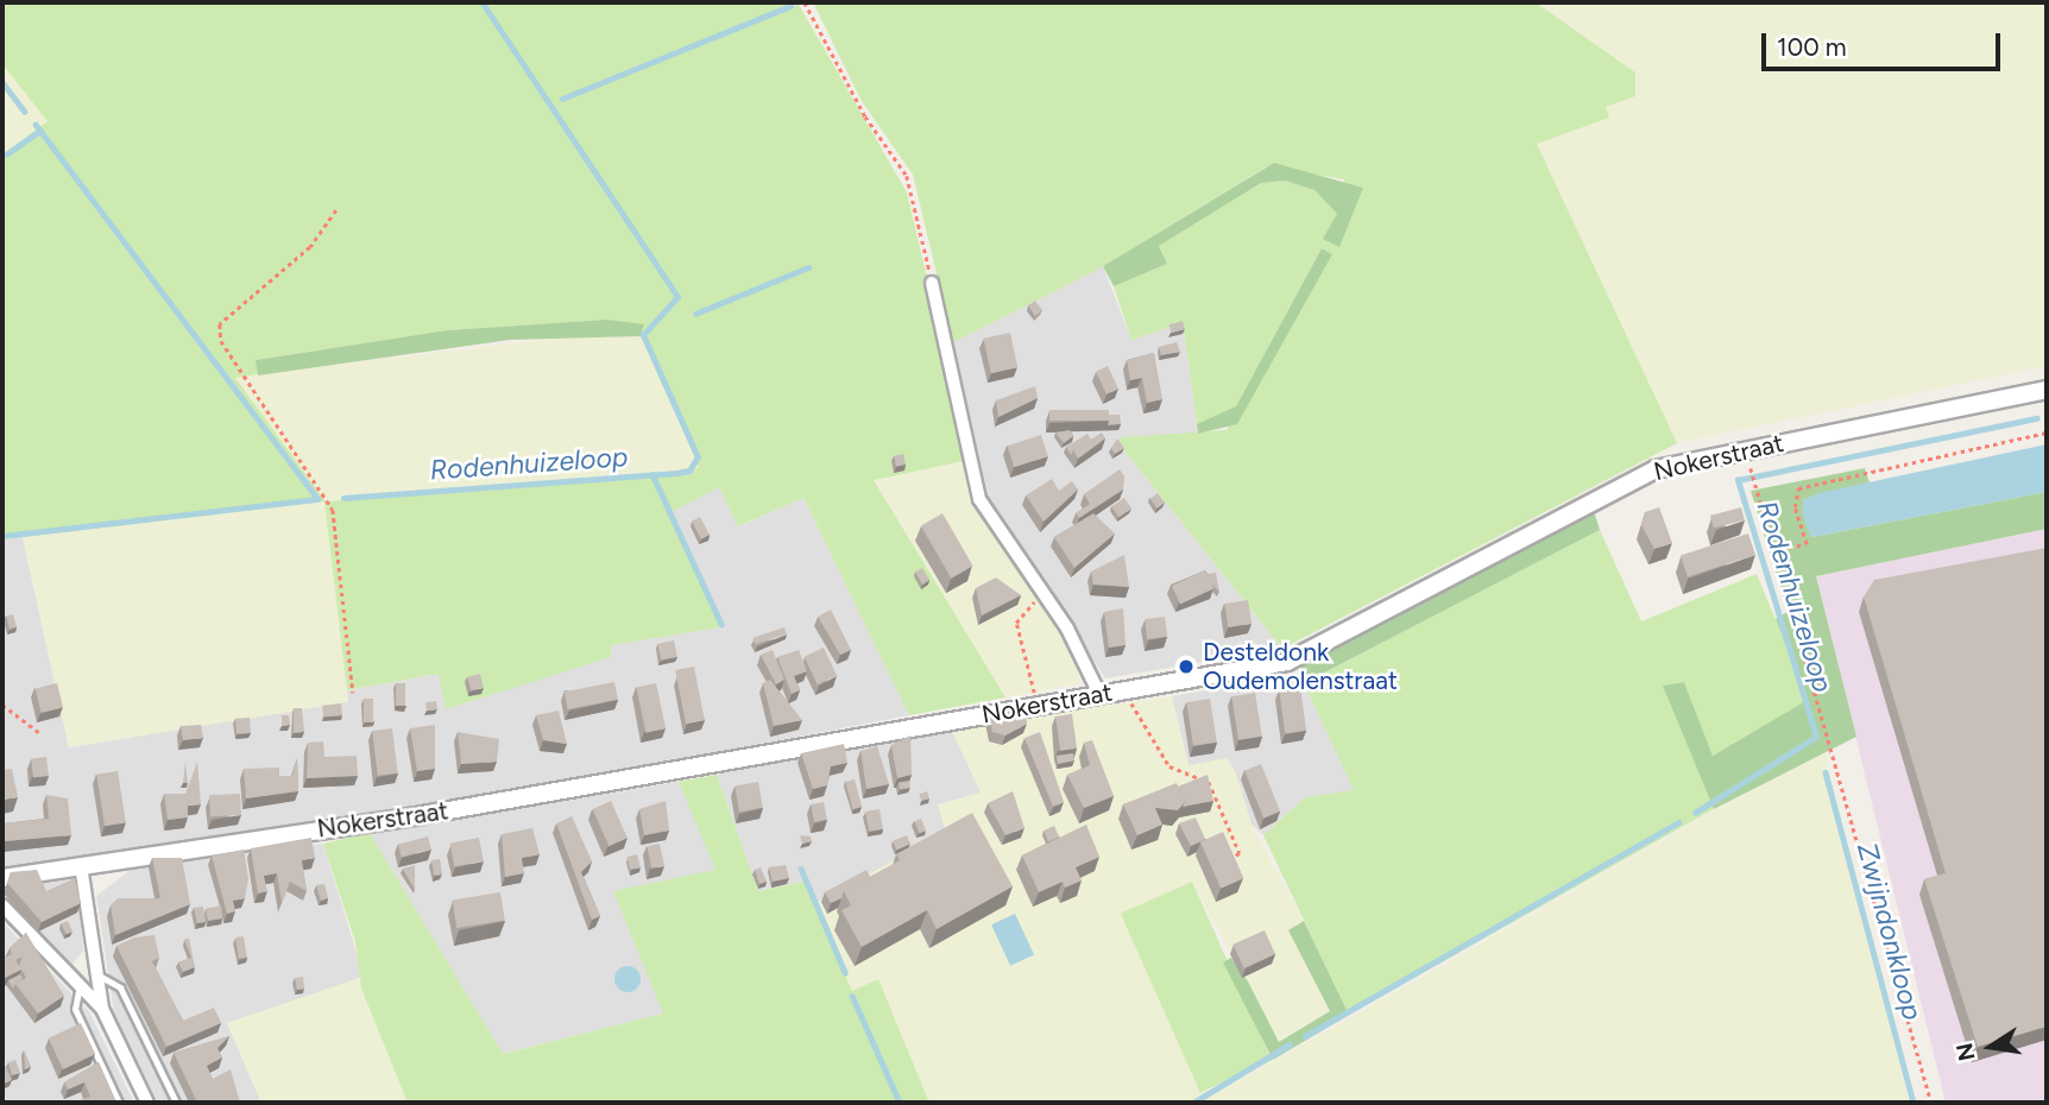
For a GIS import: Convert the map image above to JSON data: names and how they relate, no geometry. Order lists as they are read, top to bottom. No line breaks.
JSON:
{"streets":{"street":["Nokerstraat"]},"water":["Rodenhuizeloop","Zwijndonkloop"],"places":["Desteldonk Oudemolenstraat"],"scale_bar":"100 m","north":"left"}
